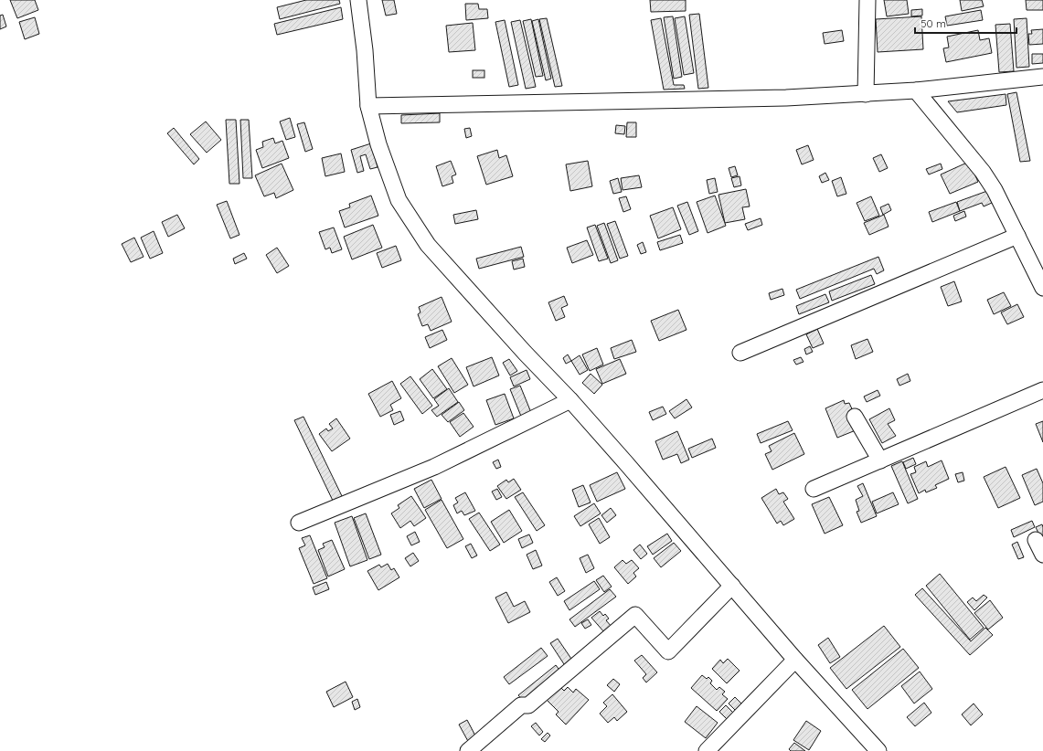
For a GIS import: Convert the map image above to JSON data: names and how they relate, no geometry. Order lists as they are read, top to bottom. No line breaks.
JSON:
{"scale_bar":"50 m"}
